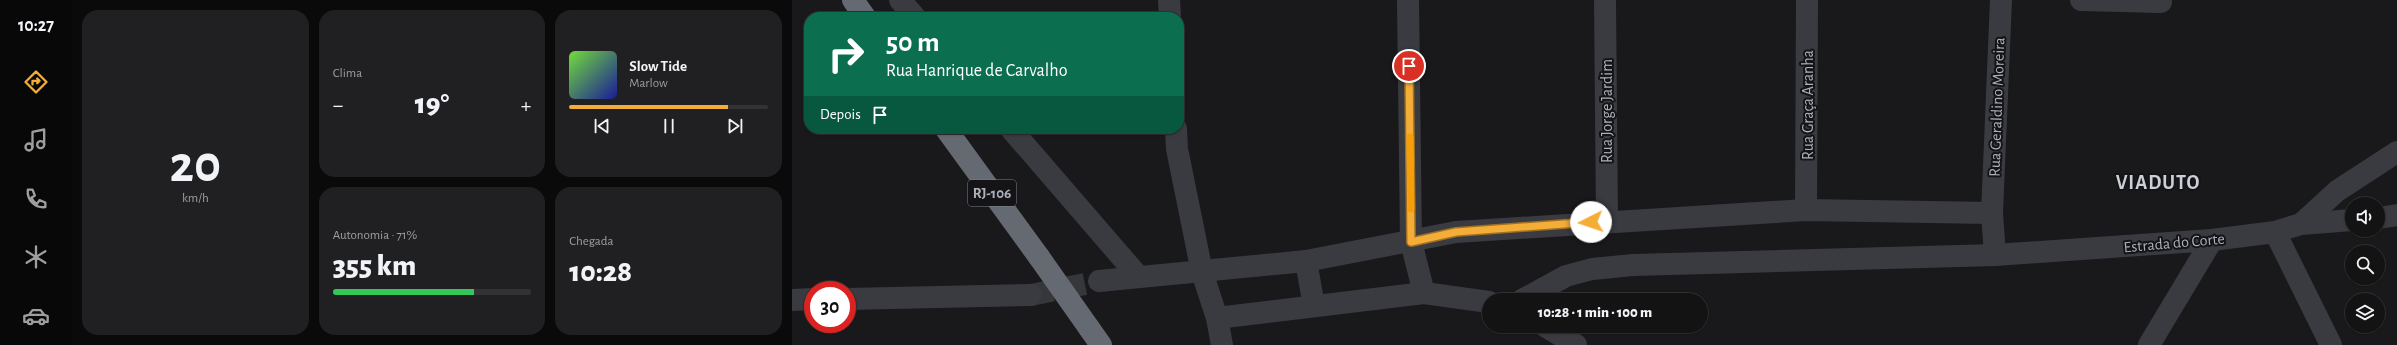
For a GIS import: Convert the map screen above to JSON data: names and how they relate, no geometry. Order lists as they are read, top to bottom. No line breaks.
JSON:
{"streets":{"highway":["RJ-106"],"street":["Rua Graça Aranha","Rua Geraldino Moreira","Rua Jorge Jardim","Estrada do Corte"]},"crossings":[["Rua Geraldino Moreira","Estrada do Corte"]],"districts":["VIADUTO"],"page":{"tabs":"10:27","tile":[["20","km/h"],"Clima",["Autonomia · 71%","355 km"],["Chegada","10:28"]],"turn":["50 m","Rua Hanrique de Carvalho"],"song":["Slow Tide","Marlow"],"heat":["−","19°","+"],"then":"Depois","limit":"30","trip":"10:28 · 1 min · 100 m"}}
